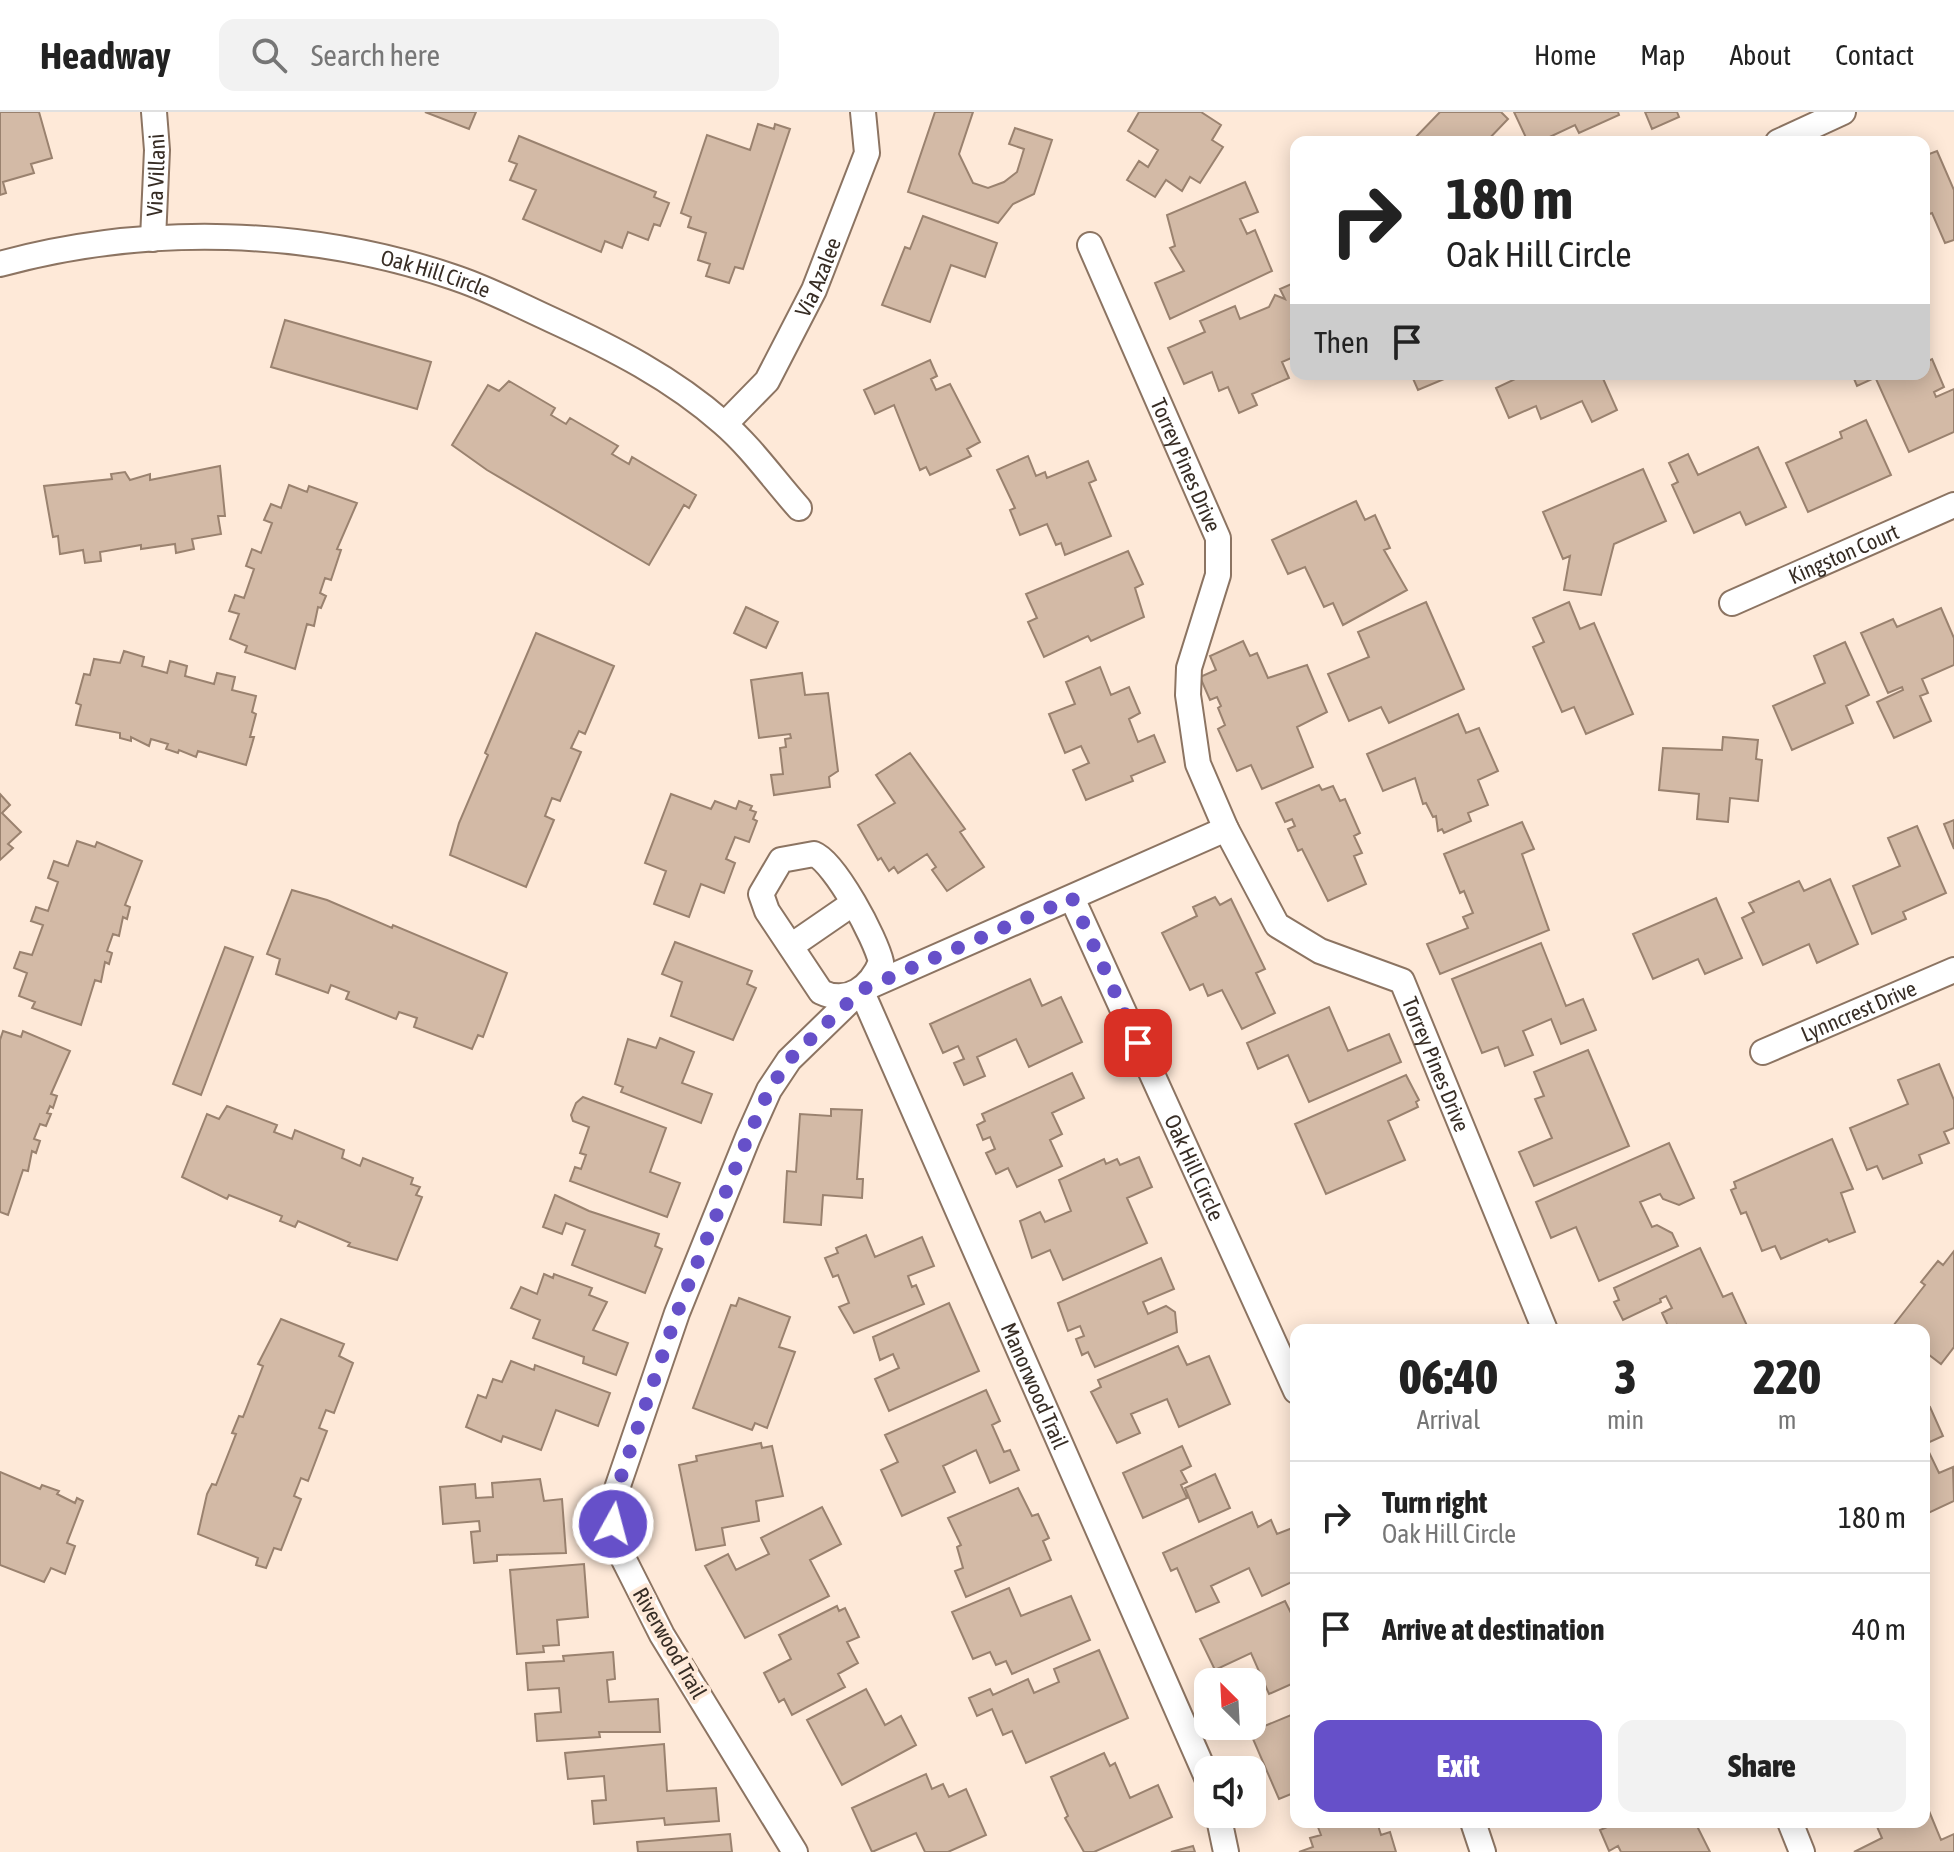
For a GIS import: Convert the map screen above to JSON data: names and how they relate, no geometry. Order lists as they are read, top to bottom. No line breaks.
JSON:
{"streets":{"street":["Via Villani","Oak Hill Circle","Via Azalee","Torrey Pines Drive","Kingston Court","Lynncrest Drive","Manorwood Trail","Riverwood Trail"]},"crossings":[["Via Villani","Oak Hill Circle"],["Oak Hill Circle","Via Azalee"],["Oak Hill Circle","Riverwood Trail"],["Manorwood Trail","Riverwood Trail"]],"north":"top left","page":{"header":"Headway","search":"Search here","nav":["Home","Map","About","Contact"],"turn":["180 m","Oak Hill Circle"],"then":"Then","eta":["06:40","Arrival","3","min","220","m"],"list":[{"name":"Turn right","note":"Oak Hill Circle","value":"180 m"},{"name":"Arrive at destination","value":"40 m"}],"buttons":["Exit","Share"]}}
